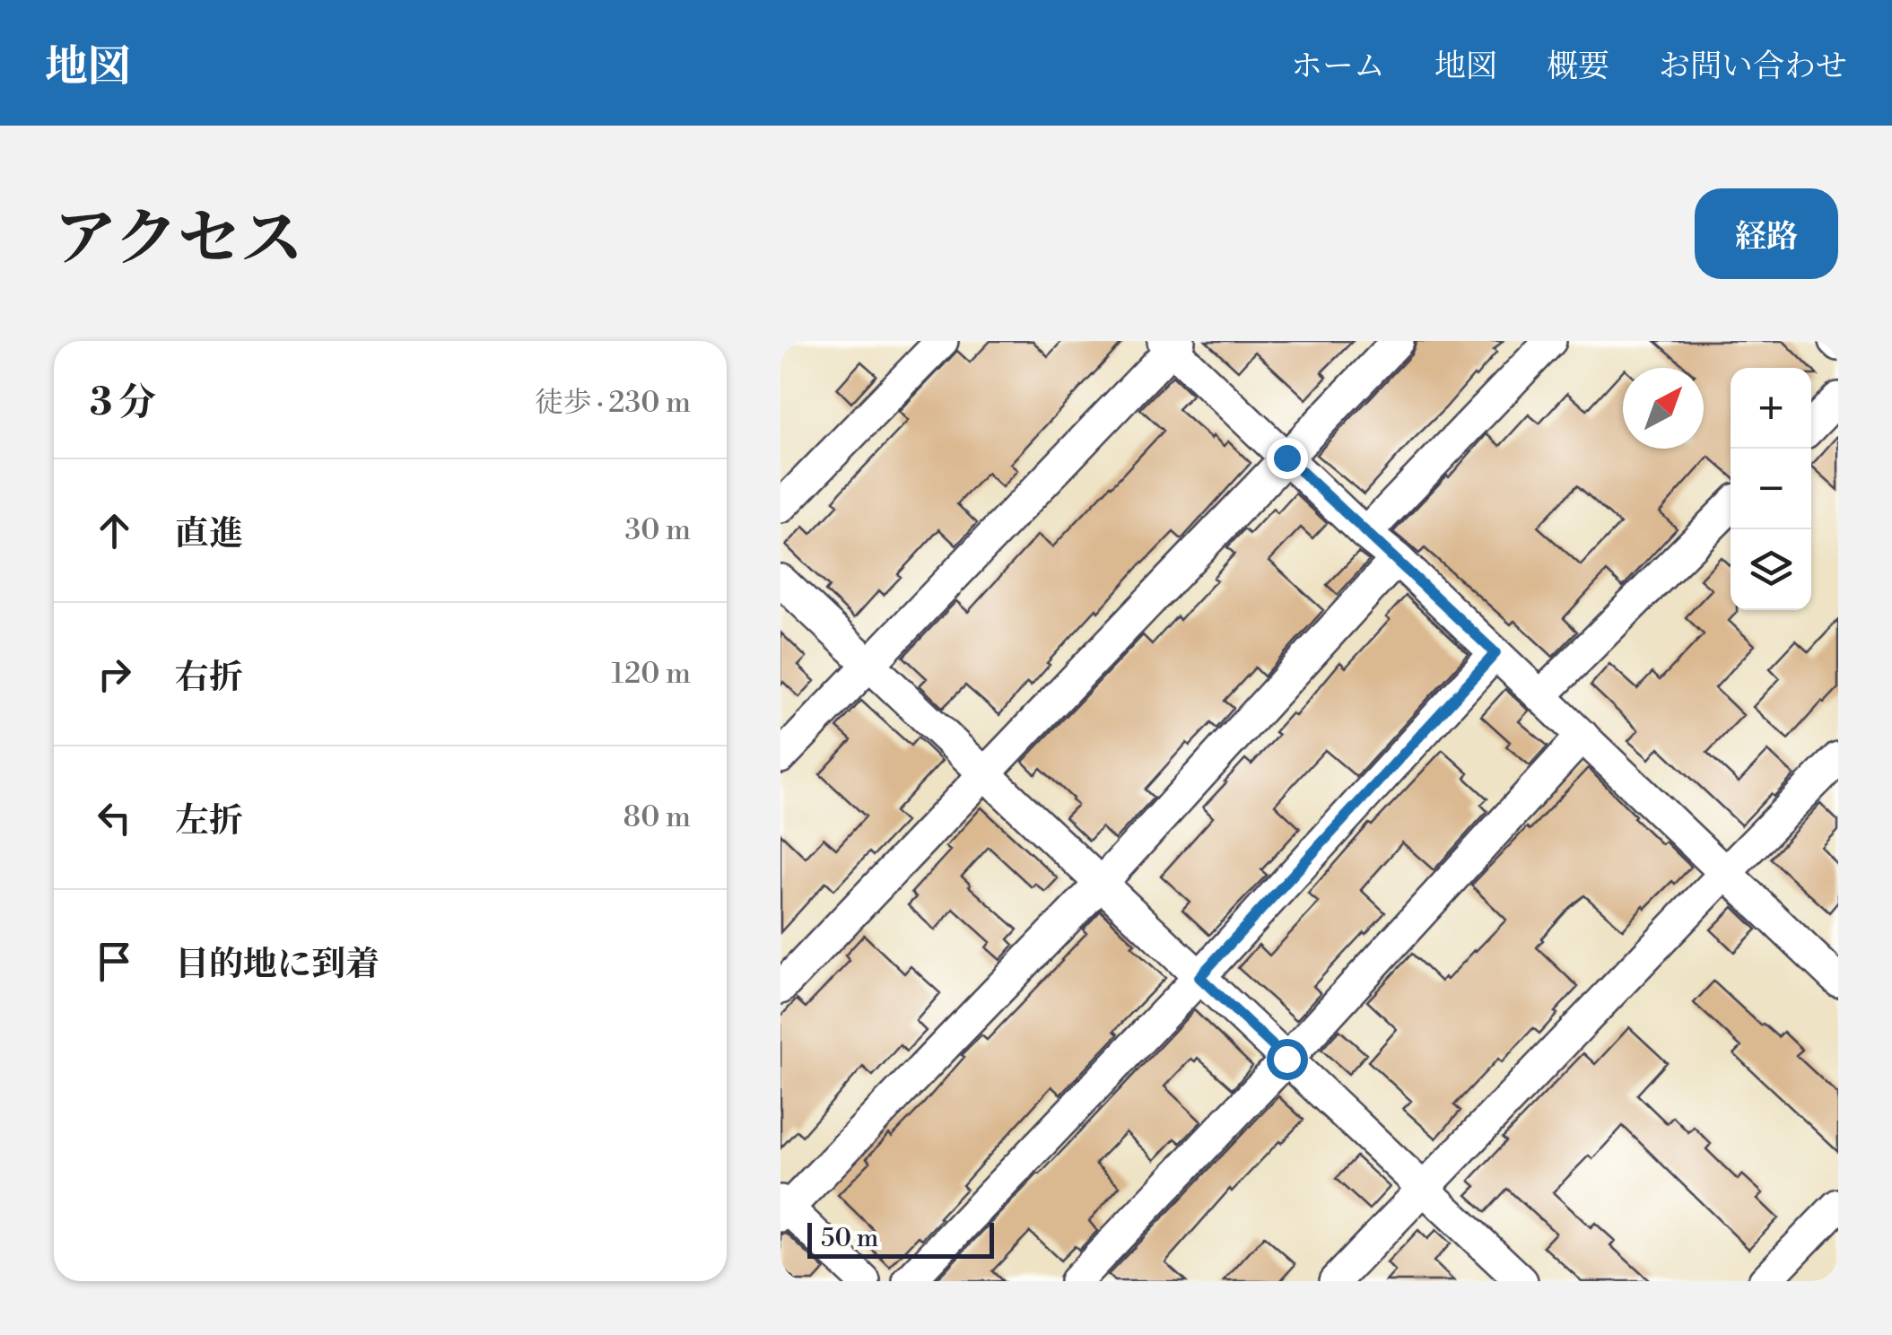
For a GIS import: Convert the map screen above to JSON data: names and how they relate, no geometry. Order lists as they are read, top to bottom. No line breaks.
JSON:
{"scale_bar":"50 m","north":"top right","page":{"header":"地図","nav":["ホーム","地図","概要","お問い合わせ"],"title":"アクセス","buttons":"経路","heading":["3 分","徒歩 · 230 m"],"map_buttons":["+","−"],"list":[["直進","30 m"],["右折","120 m"],["左折","80 m"],"目的地に到着"],"scale":"50 m"}}
